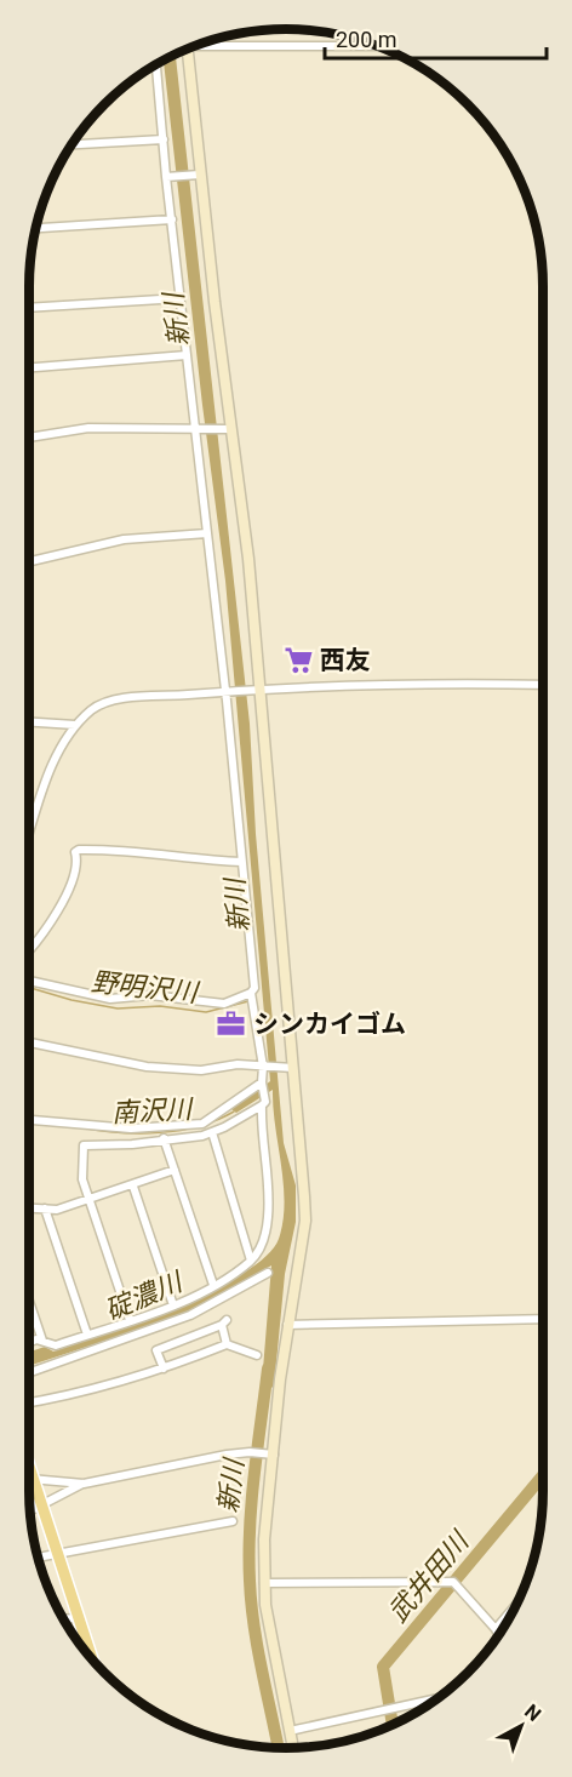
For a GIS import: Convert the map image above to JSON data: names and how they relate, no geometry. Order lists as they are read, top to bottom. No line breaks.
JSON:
{"water":["新川","野明沢川","南沢川","碇濃川","武井田川"],"places":{"supermarket":["西友"],"office":["シンカイゴム"]},"scale_bar":"200 m","north":"top right"}
